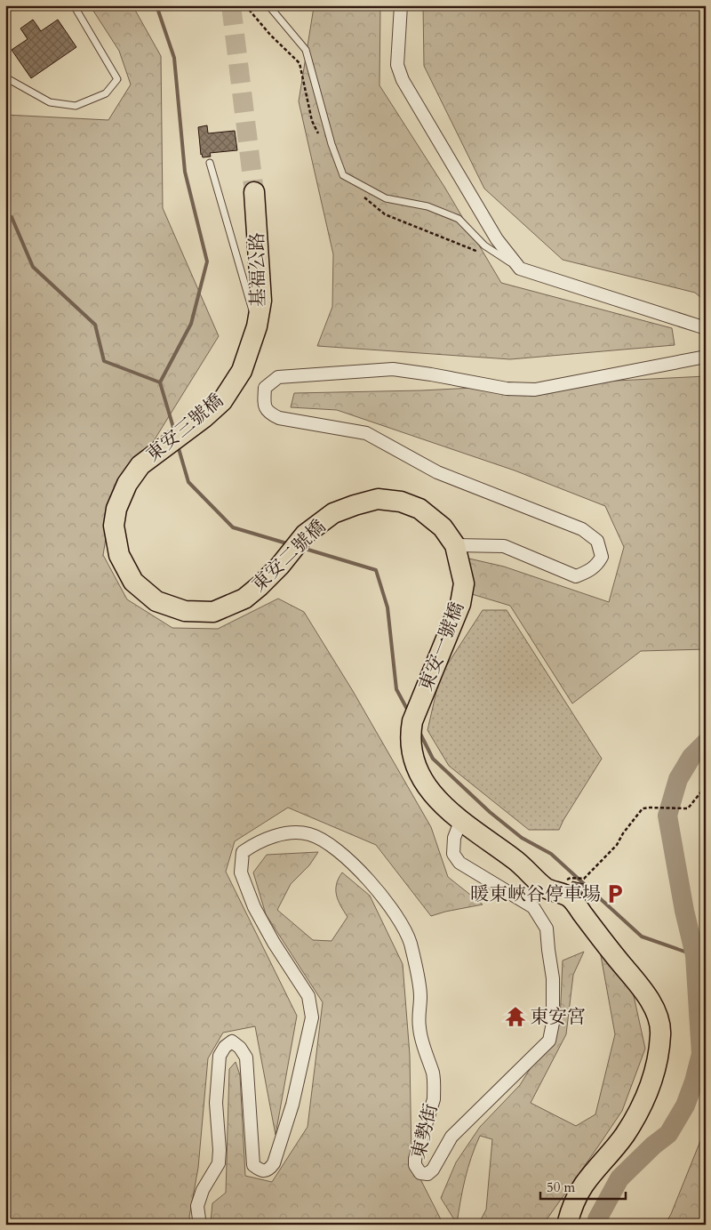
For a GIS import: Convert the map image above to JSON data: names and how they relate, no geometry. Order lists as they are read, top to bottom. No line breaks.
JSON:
{"streets":{"main road":["基福公路","東安三號橋","東安二號橋","東安一號橋"],"street":["東勢街"]},"crossings":[["基福公路","東安三號橋"],["東安三號橋","東安二號橋"],["東安二號橋","東安一號橋"],["東安一號橋","東勢街"]],"places":{"parking":["暖東峽谷停車場"],"temple":["東安宮"]},"scale_bar":"50 m"}
